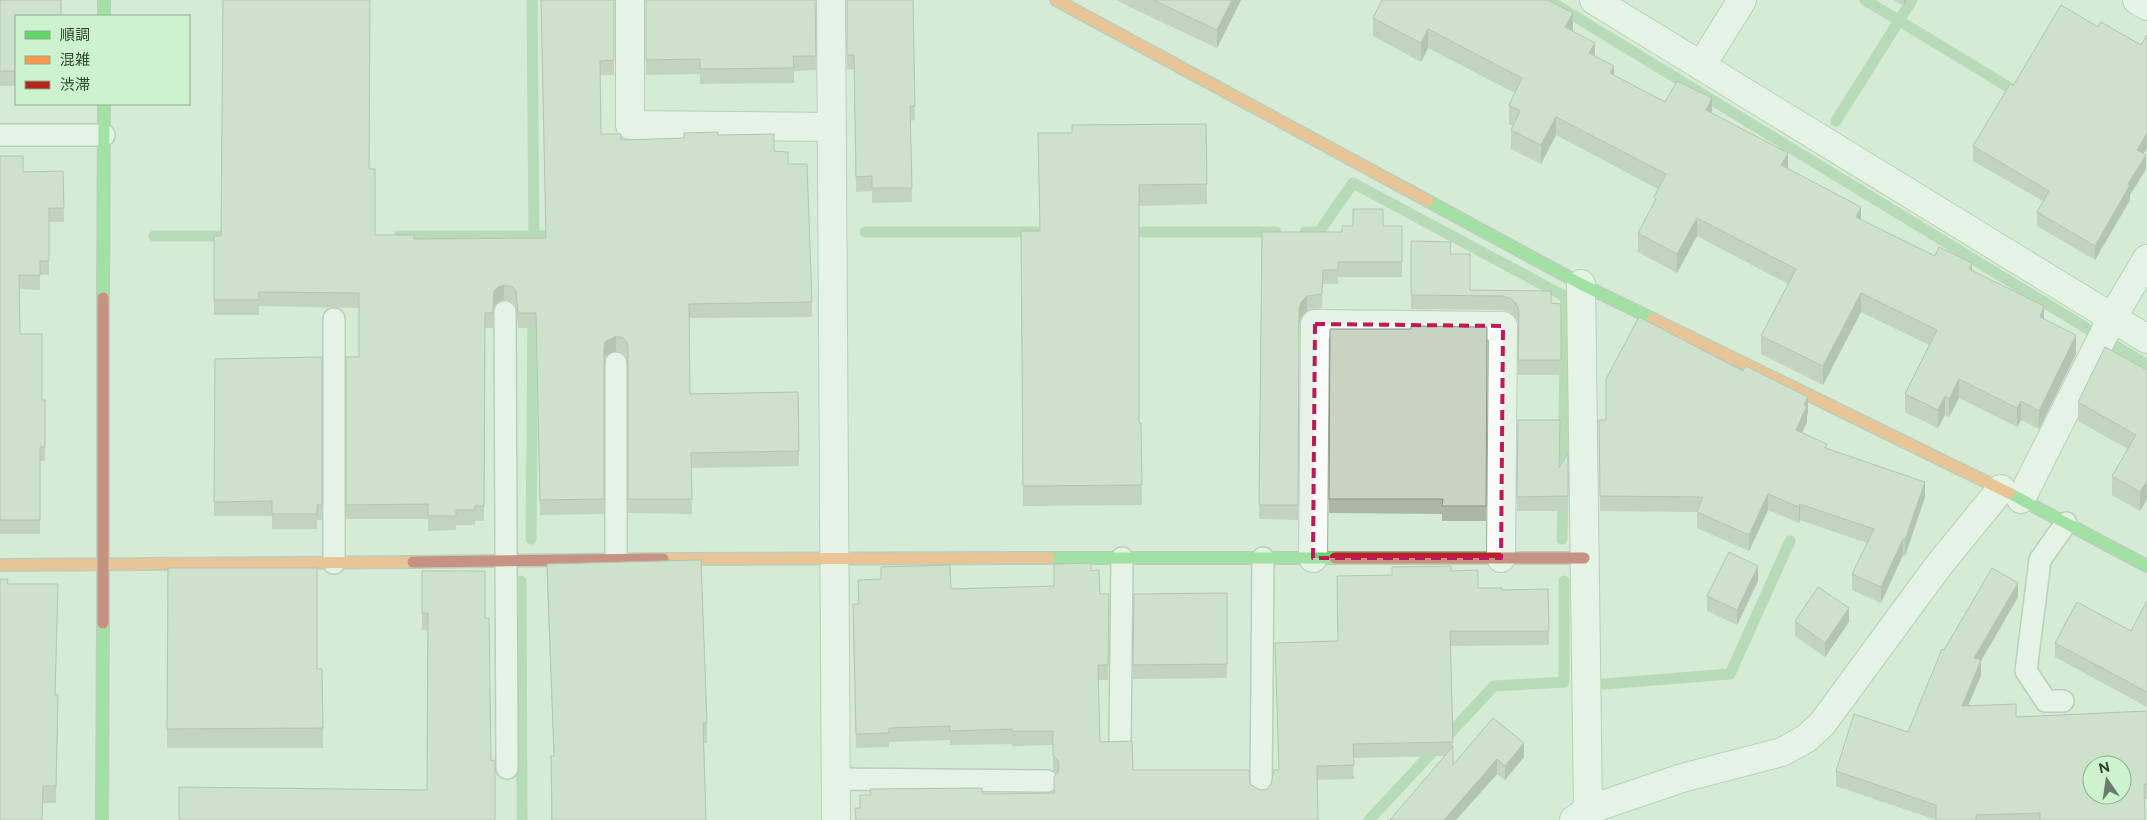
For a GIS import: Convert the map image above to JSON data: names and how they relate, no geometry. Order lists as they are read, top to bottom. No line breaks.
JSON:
{"legend":["順調","混雑","渋滞"],"north":"top"}
